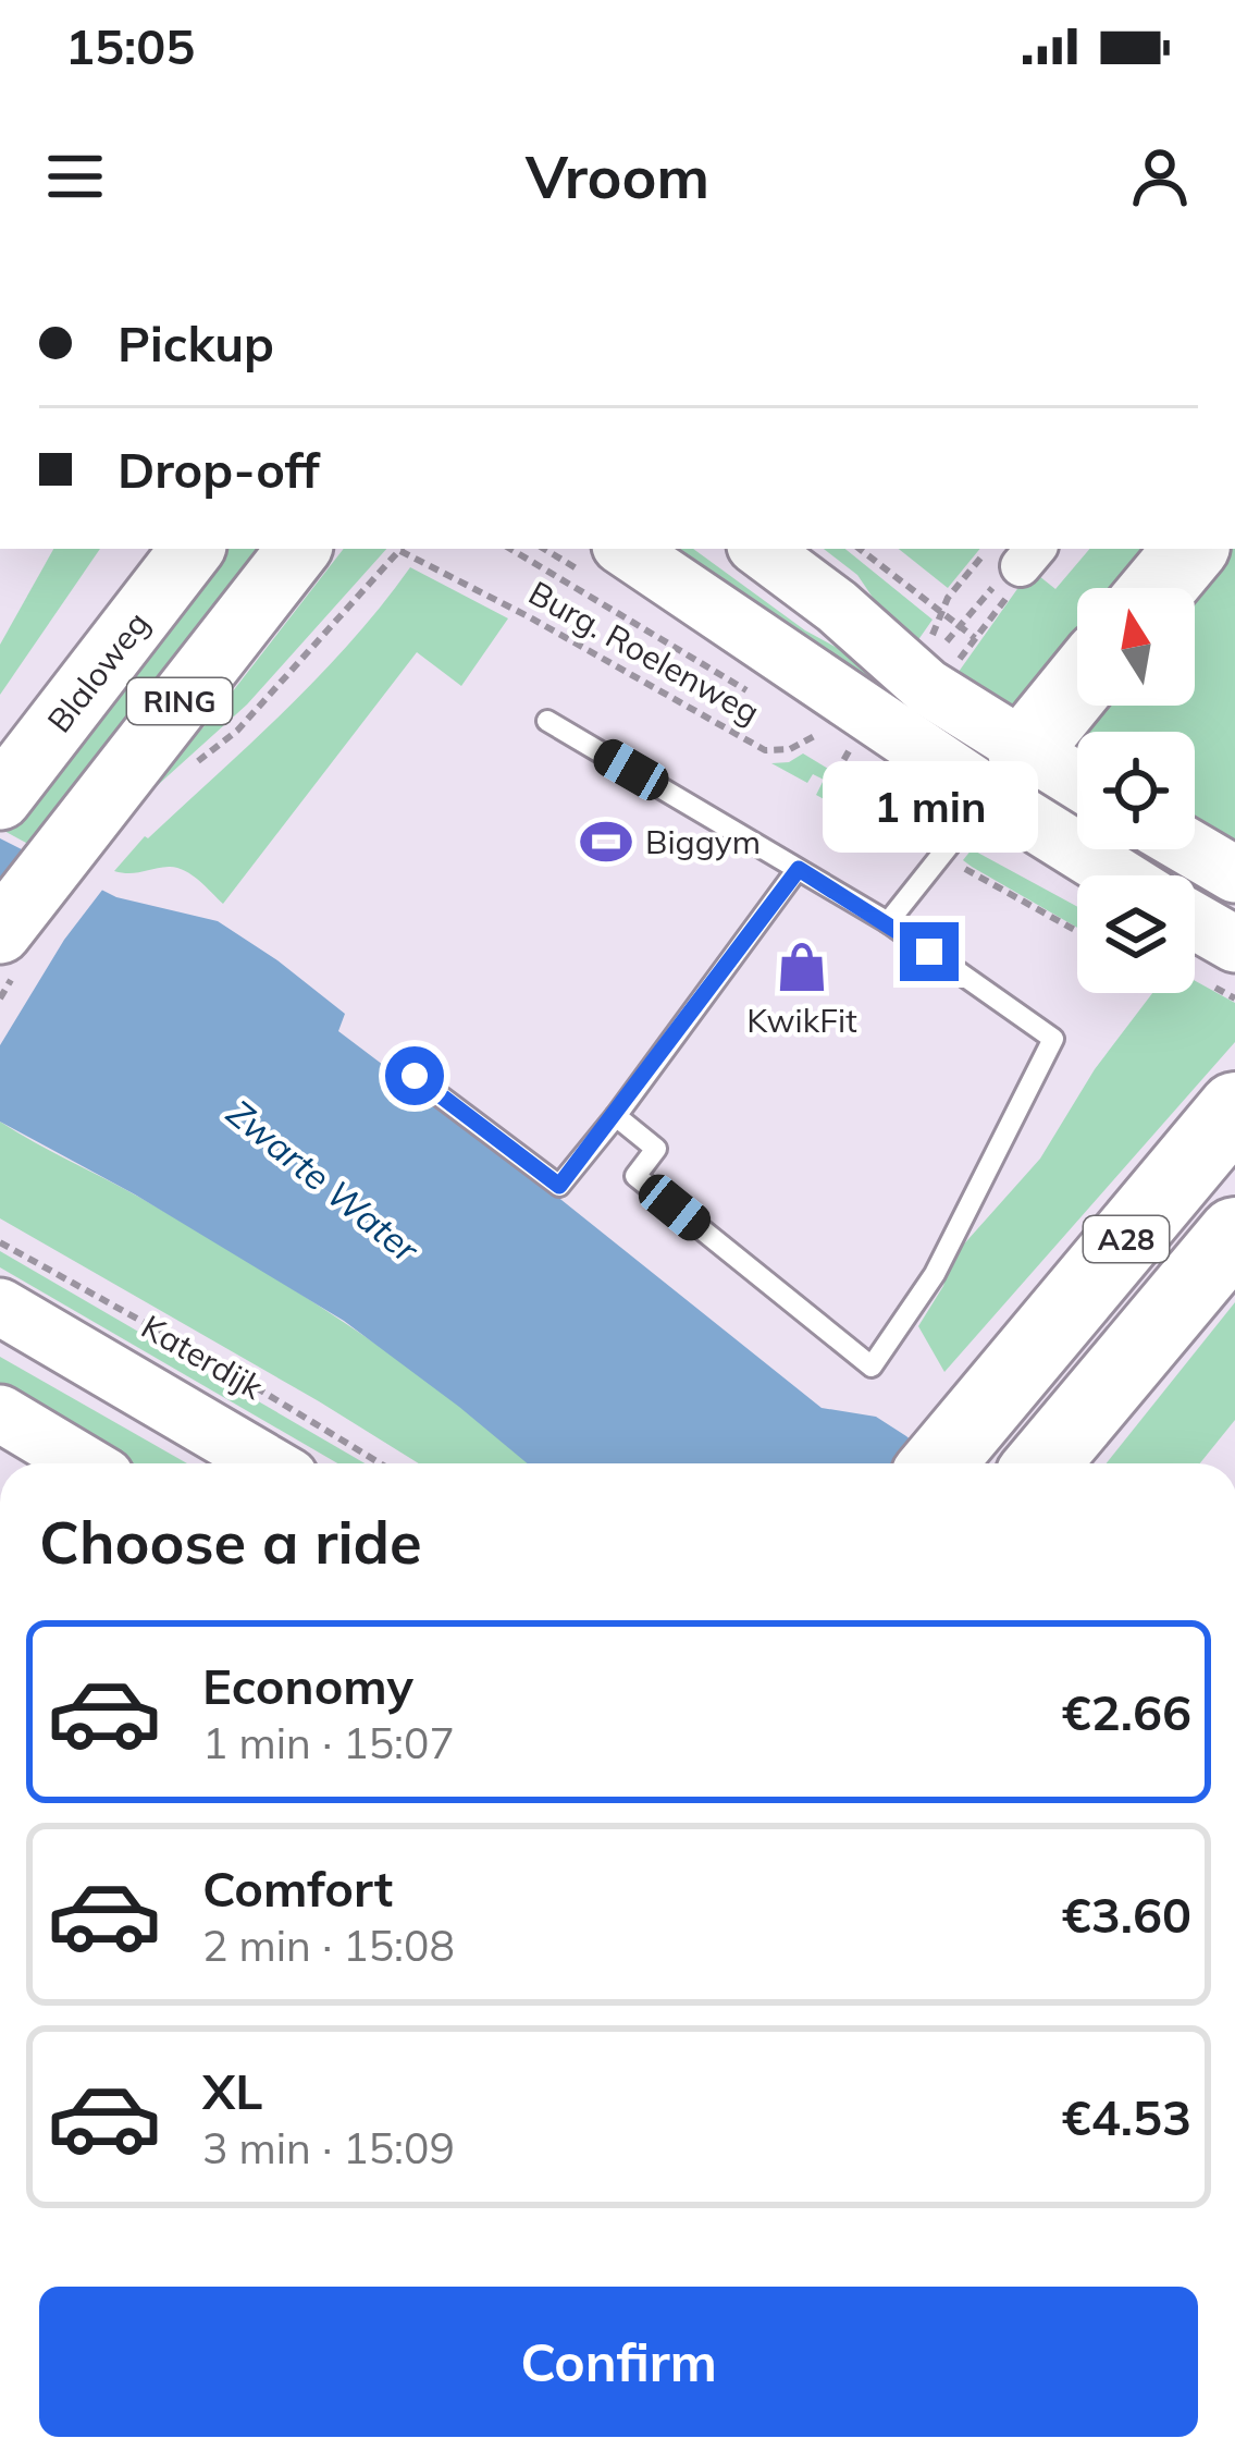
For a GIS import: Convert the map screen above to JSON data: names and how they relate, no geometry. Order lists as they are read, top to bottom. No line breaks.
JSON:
{"streets":{"highway":["A28"],"main road":["Blaloweg","RING","Katerdijk"],"path":["Burg. Roelenweg"]},"water":["Zwarte Water"],"places":{"sports":["Biggym"],"shop":["KwikFit"]},"north":"top","page":{"status":"15:05","header":"Vroom","banner":["Pickup","Drop-off"],"bubble":"1 min","heading":"Choose a ride","list":[{"name":"Economy","note":"1 min · 15:07","value":"€2.66"},{"name":"Comfort","note":"2 min · 15:08","value":"€3.60"},{"name":"XL","note":"3 min · 15:09","value":"€4.53"}],"buttons":"Confirm"}}
